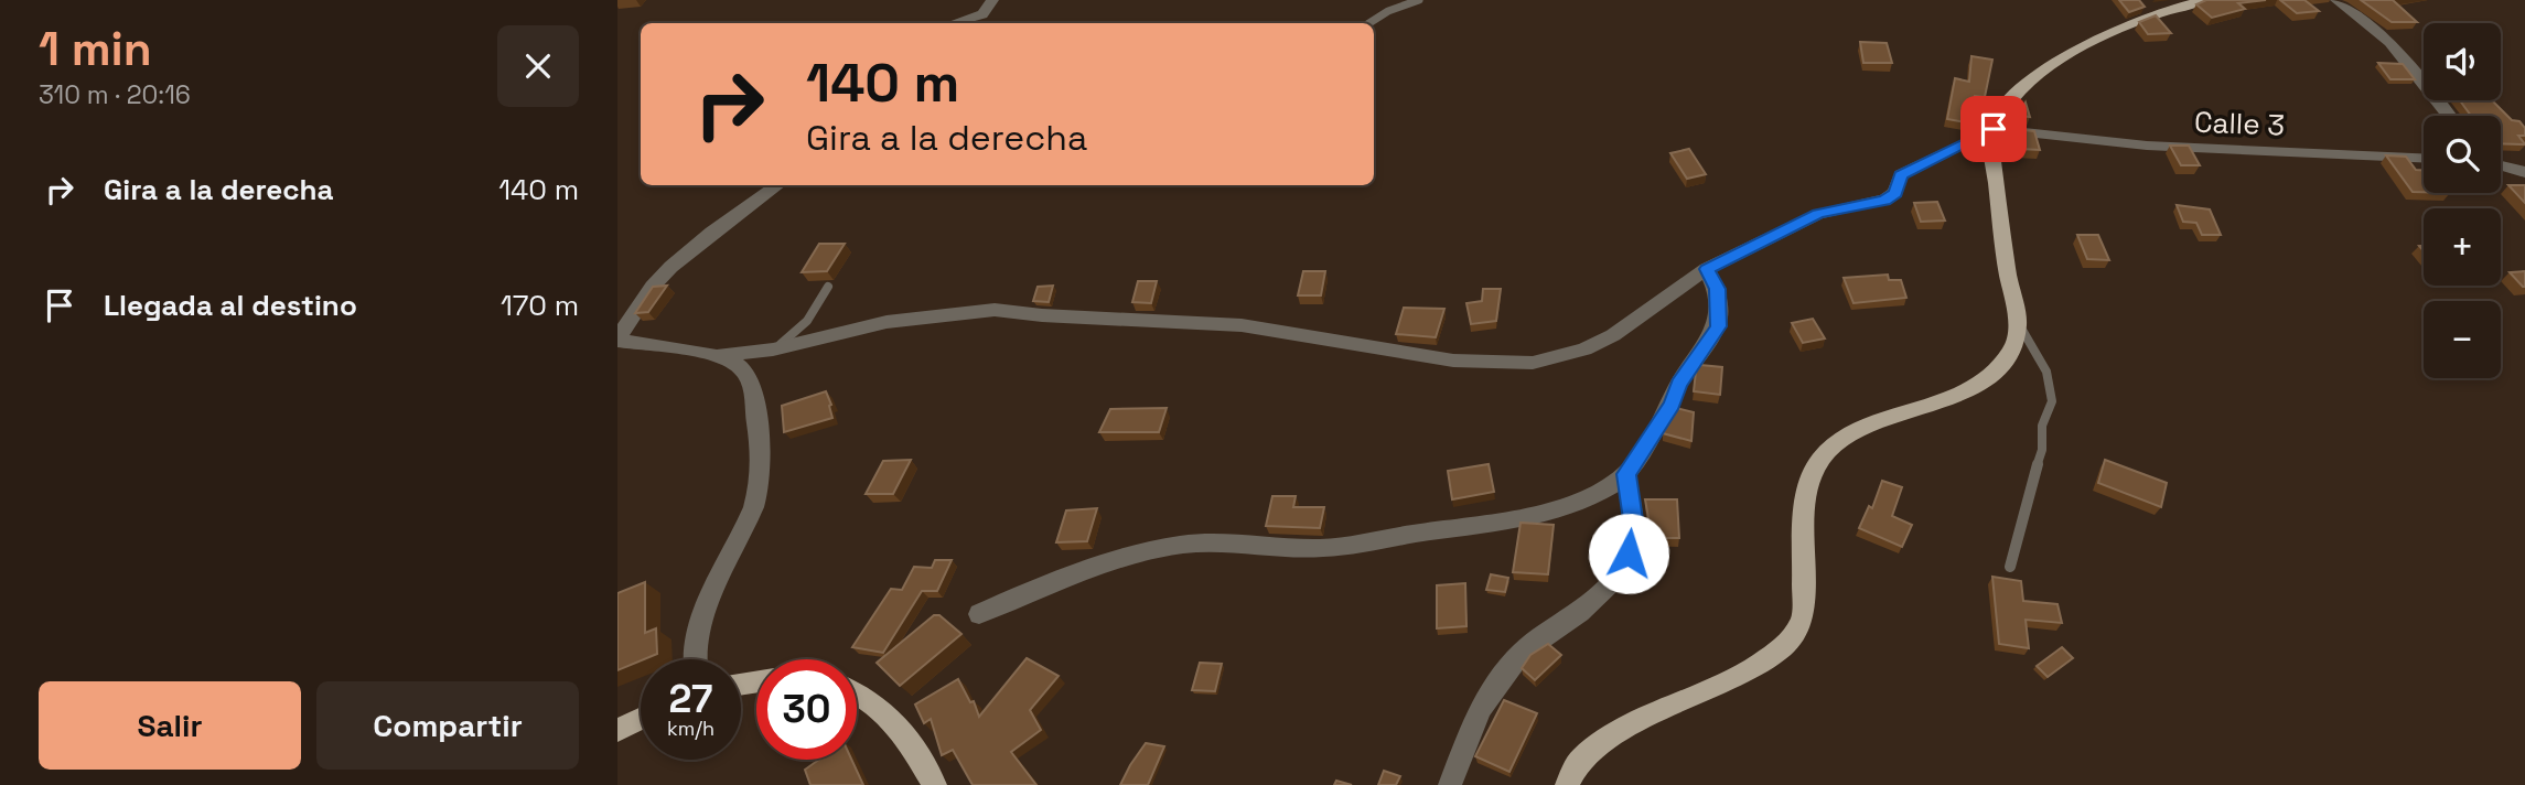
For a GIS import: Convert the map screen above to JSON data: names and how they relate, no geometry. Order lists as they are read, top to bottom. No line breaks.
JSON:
{"streets":{"street":["Calle 3"]},"page":{"heading":["1 min","310 m · 20:16"],"map_buttons":["+","−"],"turn":["140 m","Gira a la derecha"],"list":[{"name":"Gira a la derecha","value":"140 m"},{"name":"Llegada al destino","value":"170 m"}],"speed":"27 km/h","limit":"30","buttons":["Salir","Compartir"]}}
